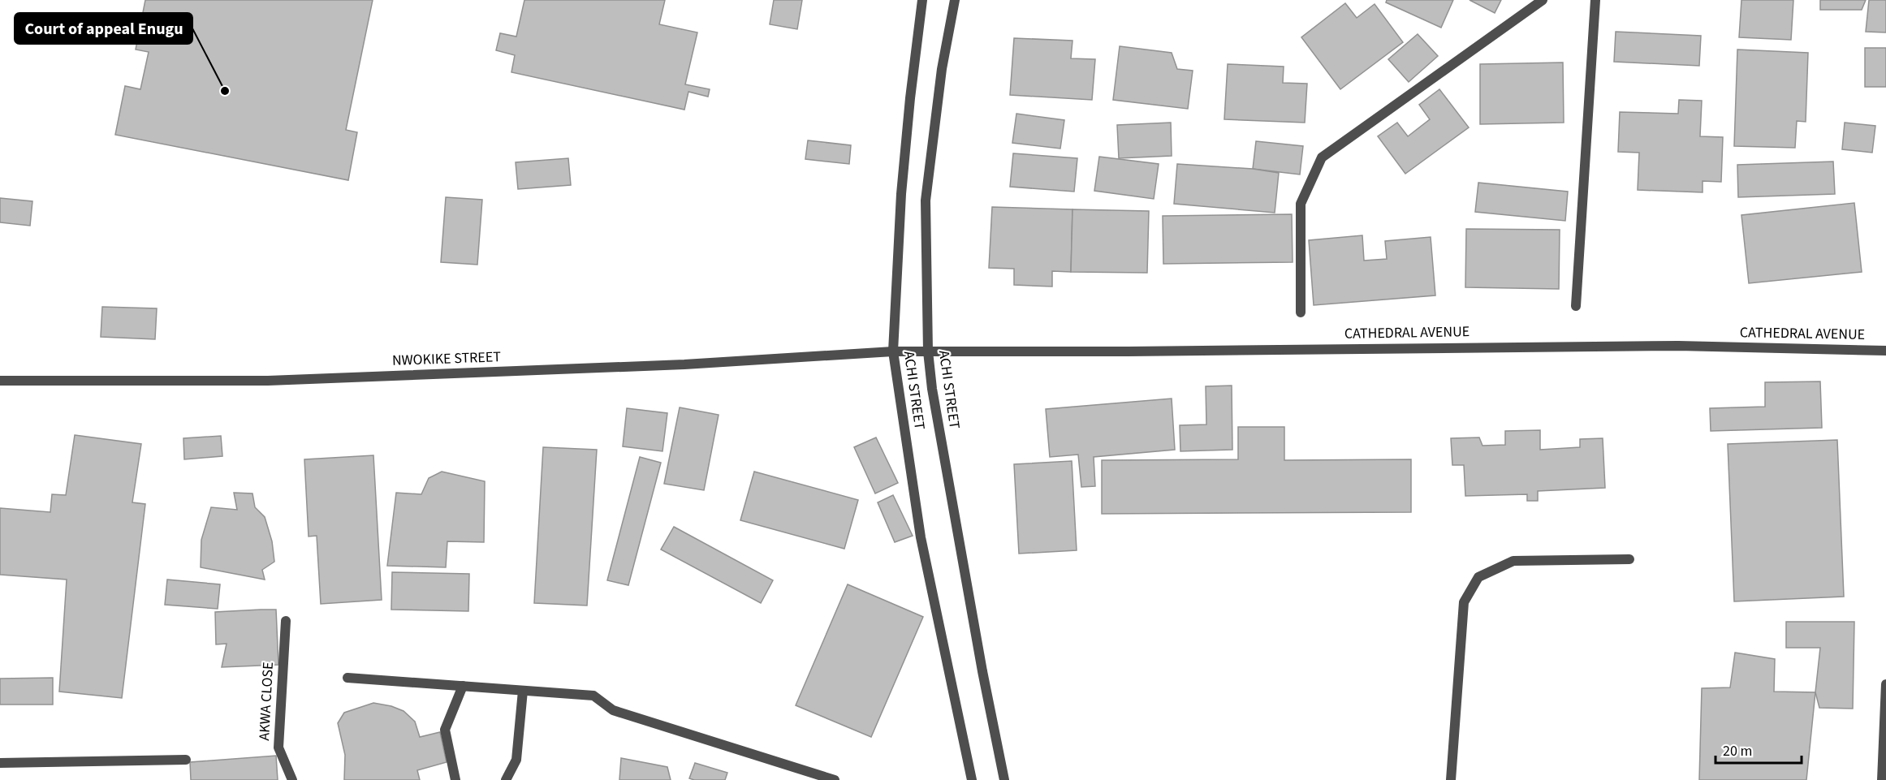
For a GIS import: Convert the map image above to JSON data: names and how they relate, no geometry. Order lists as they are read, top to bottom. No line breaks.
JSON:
{"streets":{"street":["CATHEDRAL AVENUE","NWOKIKE STREET","ACHI STREET","AKWA CLOSE"]},"crossings":[["CATHEDRAL AVENUE","NWOKIKE STREET"],["CATHEDRAL AVENUE","ACHI STREET"],["NWOKIKE STREET","ACHI STREET"]],"places":["Court of appeal Enugu"],"scale_bar":"20 m"}
